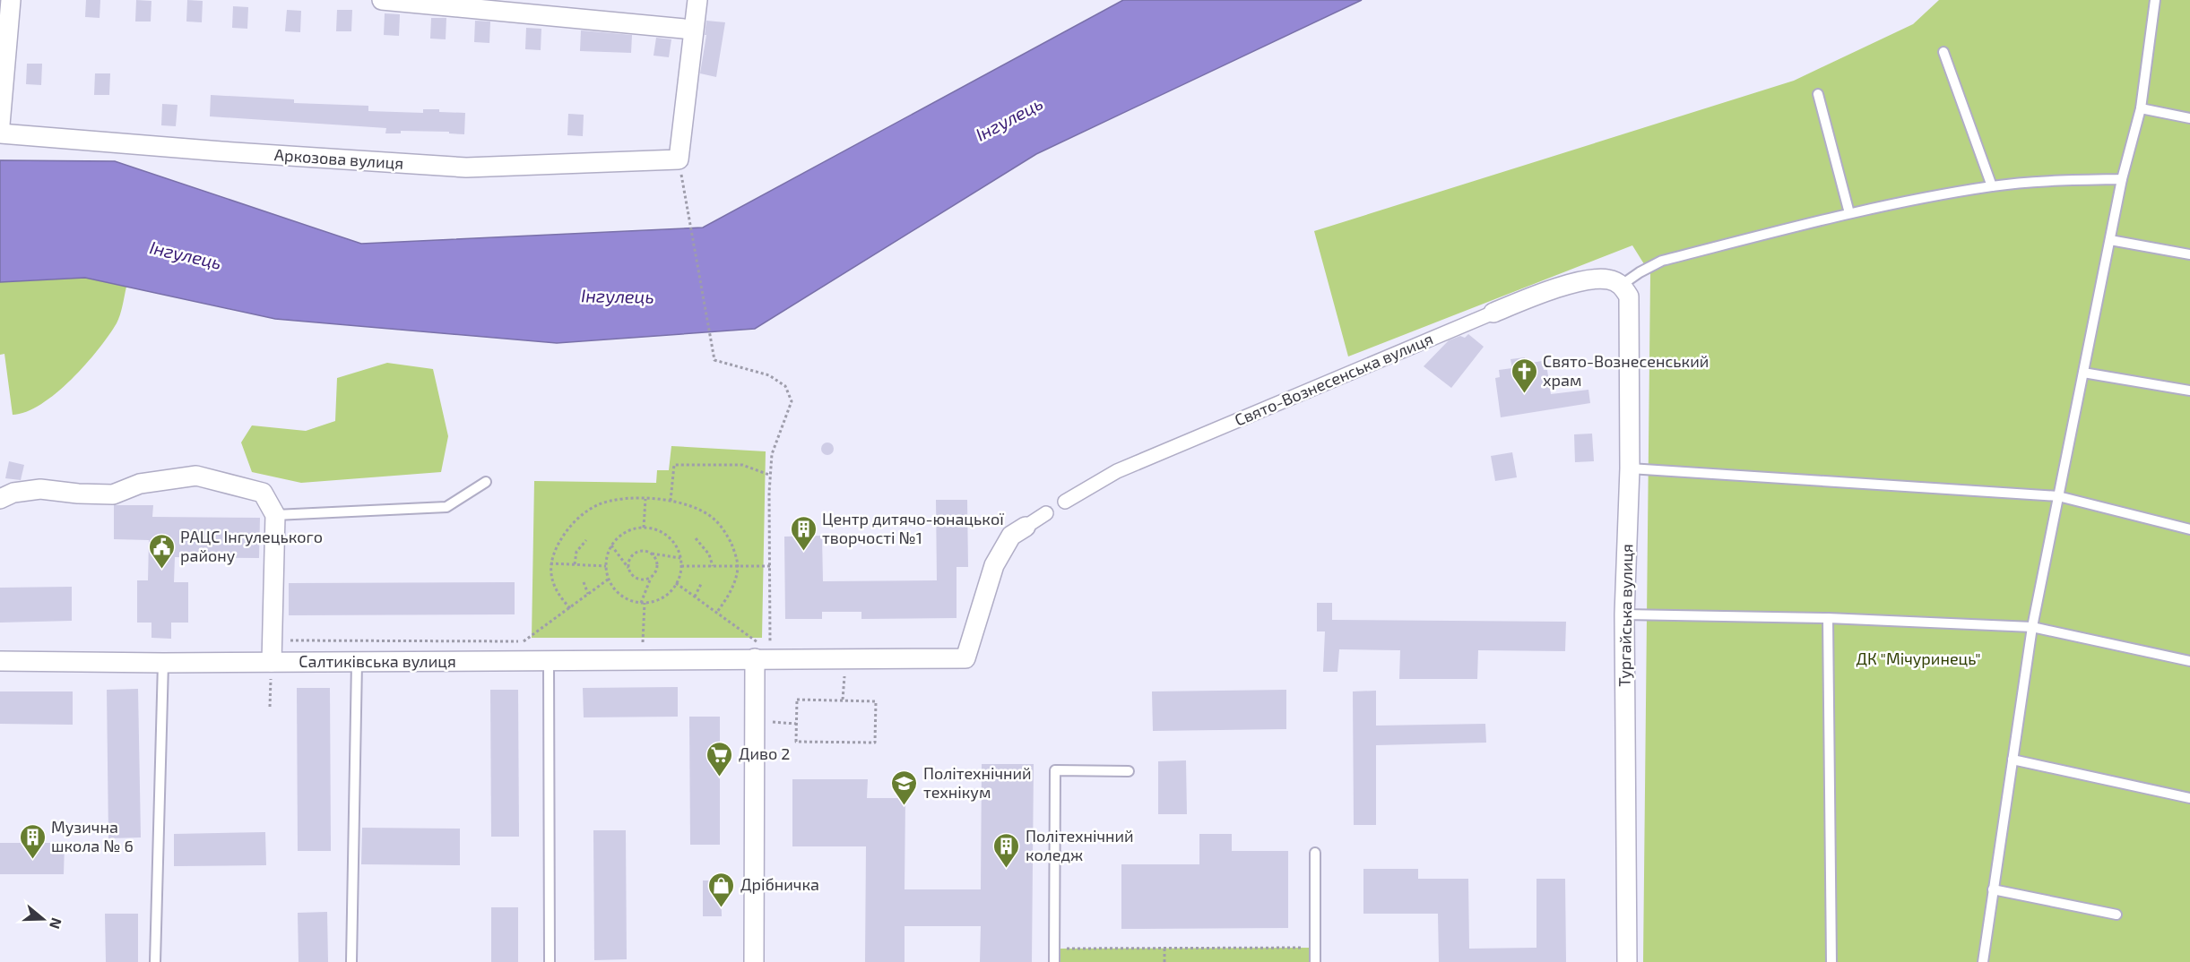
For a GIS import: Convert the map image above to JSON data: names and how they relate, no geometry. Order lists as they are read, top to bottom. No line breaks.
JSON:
{"streets":{"street":["Аркозова вулиця","Свято-Вознесенська вулиця","Тургайська вулиця","Салтиківська вулиця"]},"crossings":[["Свято-Вознесенська вулиця","Тургайська вулиця"]],"water":["Інгулець"],"parks":["ДК \"Мічуринець\""],"places":{"church":["Свято-Вознесенський храм"],"building":["Центр дитячо-юнацької творчості №1","Музична школа № 6","Політехнічний коледж"],"public building":["РАЦС Інгулецького району"],"supermarket":["Диво 2"],"school or university":["Політехнічний технікум"],"shop":["Дрібничка"]},"north":"right"}
